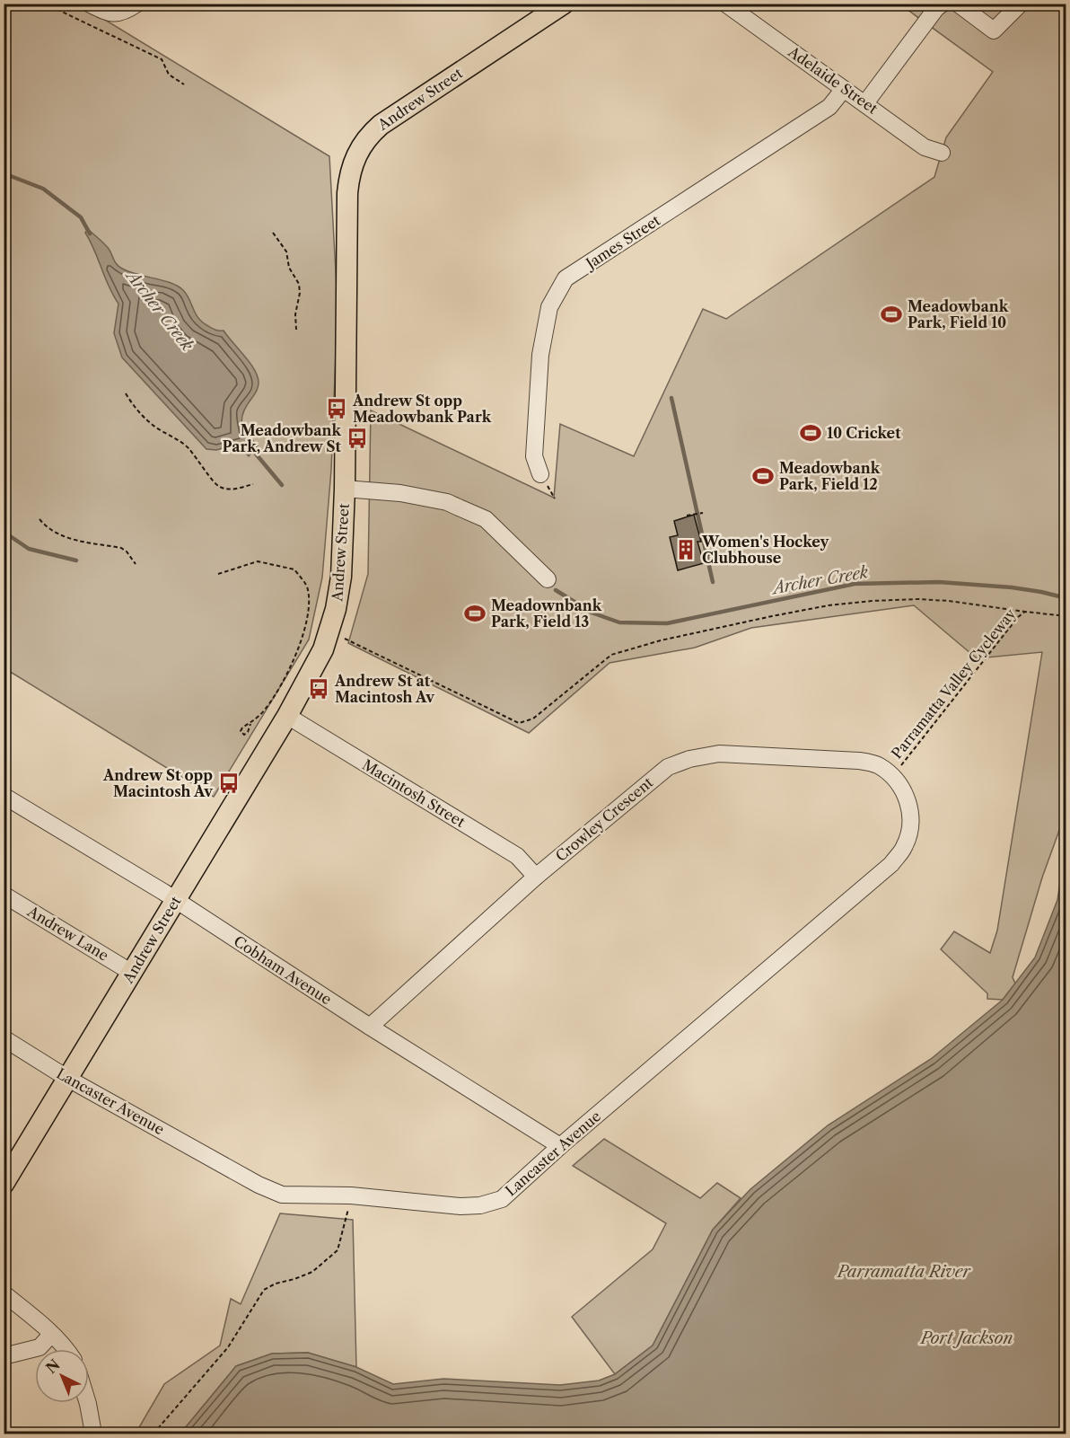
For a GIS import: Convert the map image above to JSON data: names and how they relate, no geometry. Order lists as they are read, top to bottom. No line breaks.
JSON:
{"streets":{"main road":["Andrew Street"],"street":["Adelaide Street","James Street","Macintosh Street","Crowley Crescent","Andrew Lane","Cobham Avenue","Lancaster Avenue"],"path":["Parramatta Valley Cycleway"]},"crossings":[["Adelaide Street","James Street"],["Andrew Street","Macintosh Street"],["Andrew Street","Andrew Lane"],["Andrew Street","Cobham Avenue"],["Andrew Street","Lancaster Avenue"],["Parramatta Valley Cycleway","Crowley Crescent"],["Parramatta Valley Cycleway","Lancaster Avenue"],["Macintosh Street","Crowley Crescent"],["Crowley Crescent","Cobham Avenue"],["Crowley Crescent","Lancaster Avenue"],["Cobham Avenue","Lancaster Avenue"]],"water":["Archer Creek","Parramatta River","Port Jackson"],"places":{"sports":["Meadowbank Park, Field 10","10 Cricket","Meadowbank Park, Field 12","Meadownbank Park, Field 13"],"bus stop":["Andrew St opp Meadowbank Park","Meadowbank Park, Andrew St","Andrew St at Macintosh Av","Andrew St opp Macintosh Av"],"building":["Women's Hockey Clubhouse"]},"north":"top left"}
